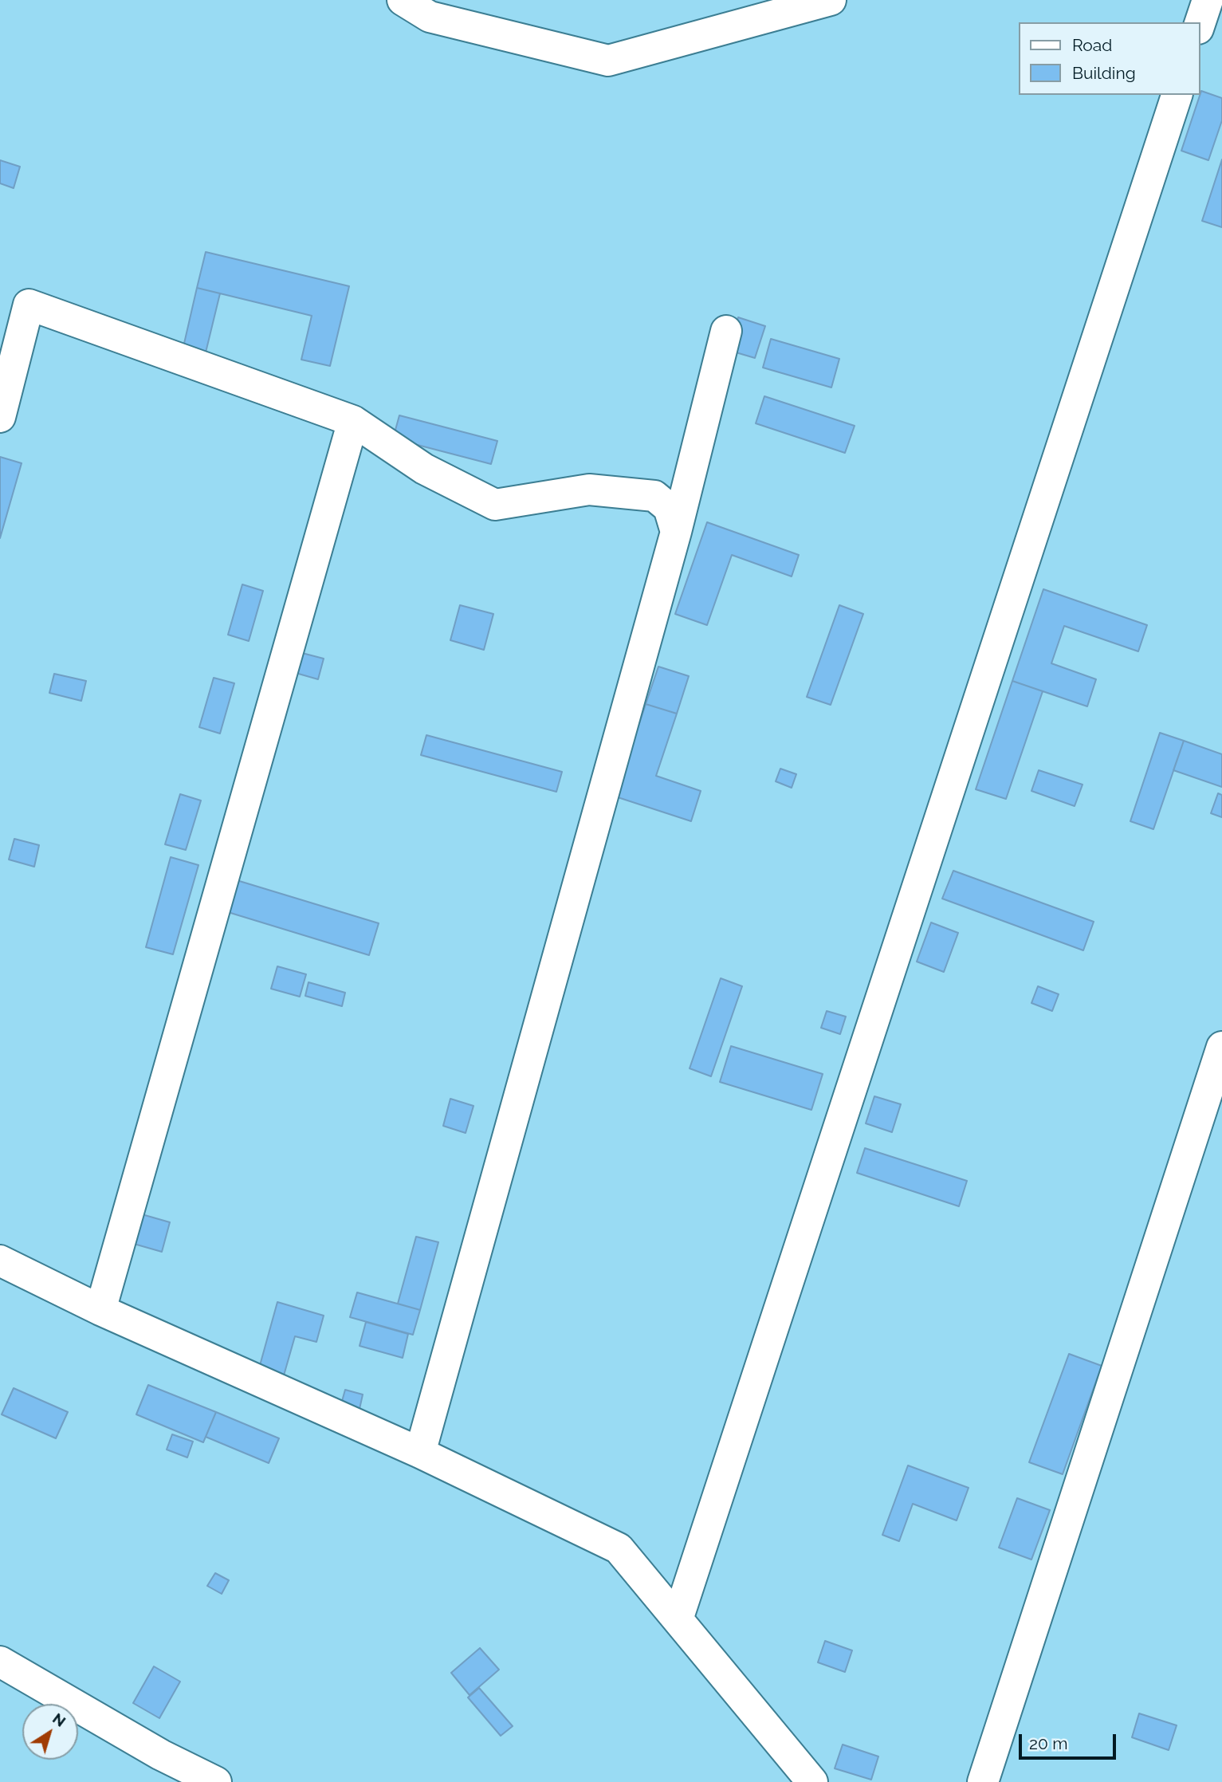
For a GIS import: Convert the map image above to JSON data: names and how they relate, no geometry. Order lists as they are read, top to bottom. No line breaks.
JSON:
{"legend":["Road","Building"],"scale_bar":"20 m","north":"top right"}
